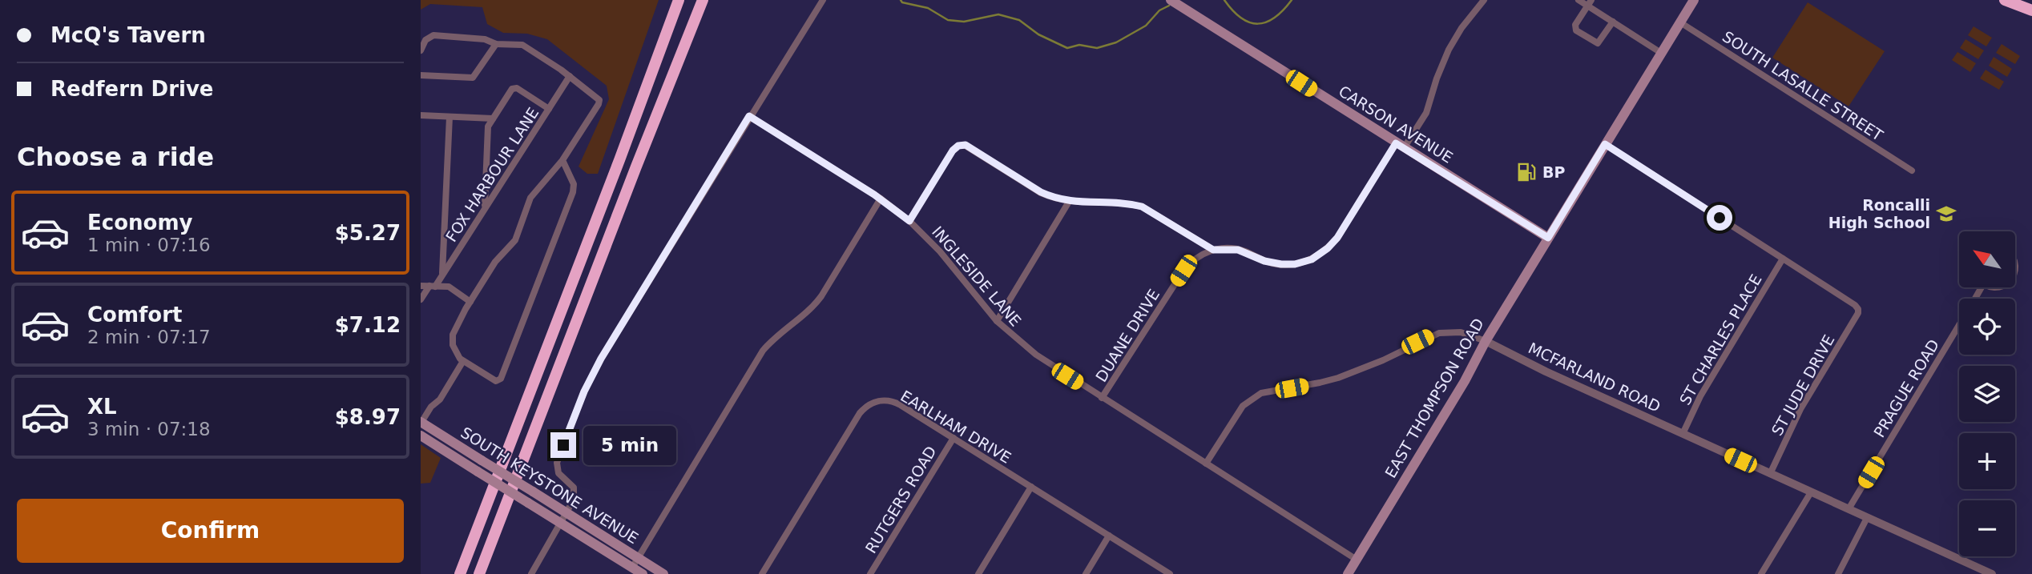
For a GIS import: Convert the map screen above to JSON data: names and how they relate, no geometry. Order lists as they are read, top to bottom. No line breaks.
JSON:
{"streets":{"main road":["CARSON AVENUE","EAST THOMPSON ROAD","SOUTH KEYSTONE AVENUE"],"street":["SOUTH LASALLE STREET","FOX HARBOUR LANE","INGLESIDE LANE","DUANE DRIVE","ST CHARLES PLACE","MCFARLAND ROAD","ST JUDE DRIVE","PRAGUE ROAD","EARLHAM DRIVE","RUTGERS ROAD"]},"crossings":[["CARSON AVENUE","EAST THOMPSON ROAD"],["INGLESIDE LANE","DUANE DRIVE"],["INGLESIDE LANE","MCFARLAND ROAD"],["INGLESIDE LANE","EAST THOMPSON ROAD"],["ST CHARLES PLACE","MCFARLAND ROAD"],["ST CHARLES PLACE","ST JUDE DRIVE"],["MCFARLAND ROAD","ST JUDE DRIVE"],["MCFARLAND ROAD","PRAGUE ROAD"],["MCFARLAND ROAD","EAST THOMPSON ROAD"],["EARLHAM DRIVE","RUTGERS ROAD"]],"places":{"fuel station":["BP"],"school or university":["Roncalli High School"]},"north":"top left","page":{"banner":["McQ's Tavern","Redfern Drive"],"heading":"Choose a ride","list":[{"name":"Economy","note":"1 min · 07:16","value":"$5.27"},{"name":"Comfort","note":"2 min · 07:17","value":"$7.12"},{"name":"XL","note":"3 min · 07:18","value":"$8.97"}],"map_buttons":["+","−"],"bubble":"5 min","buttons":"Confirm"}}
